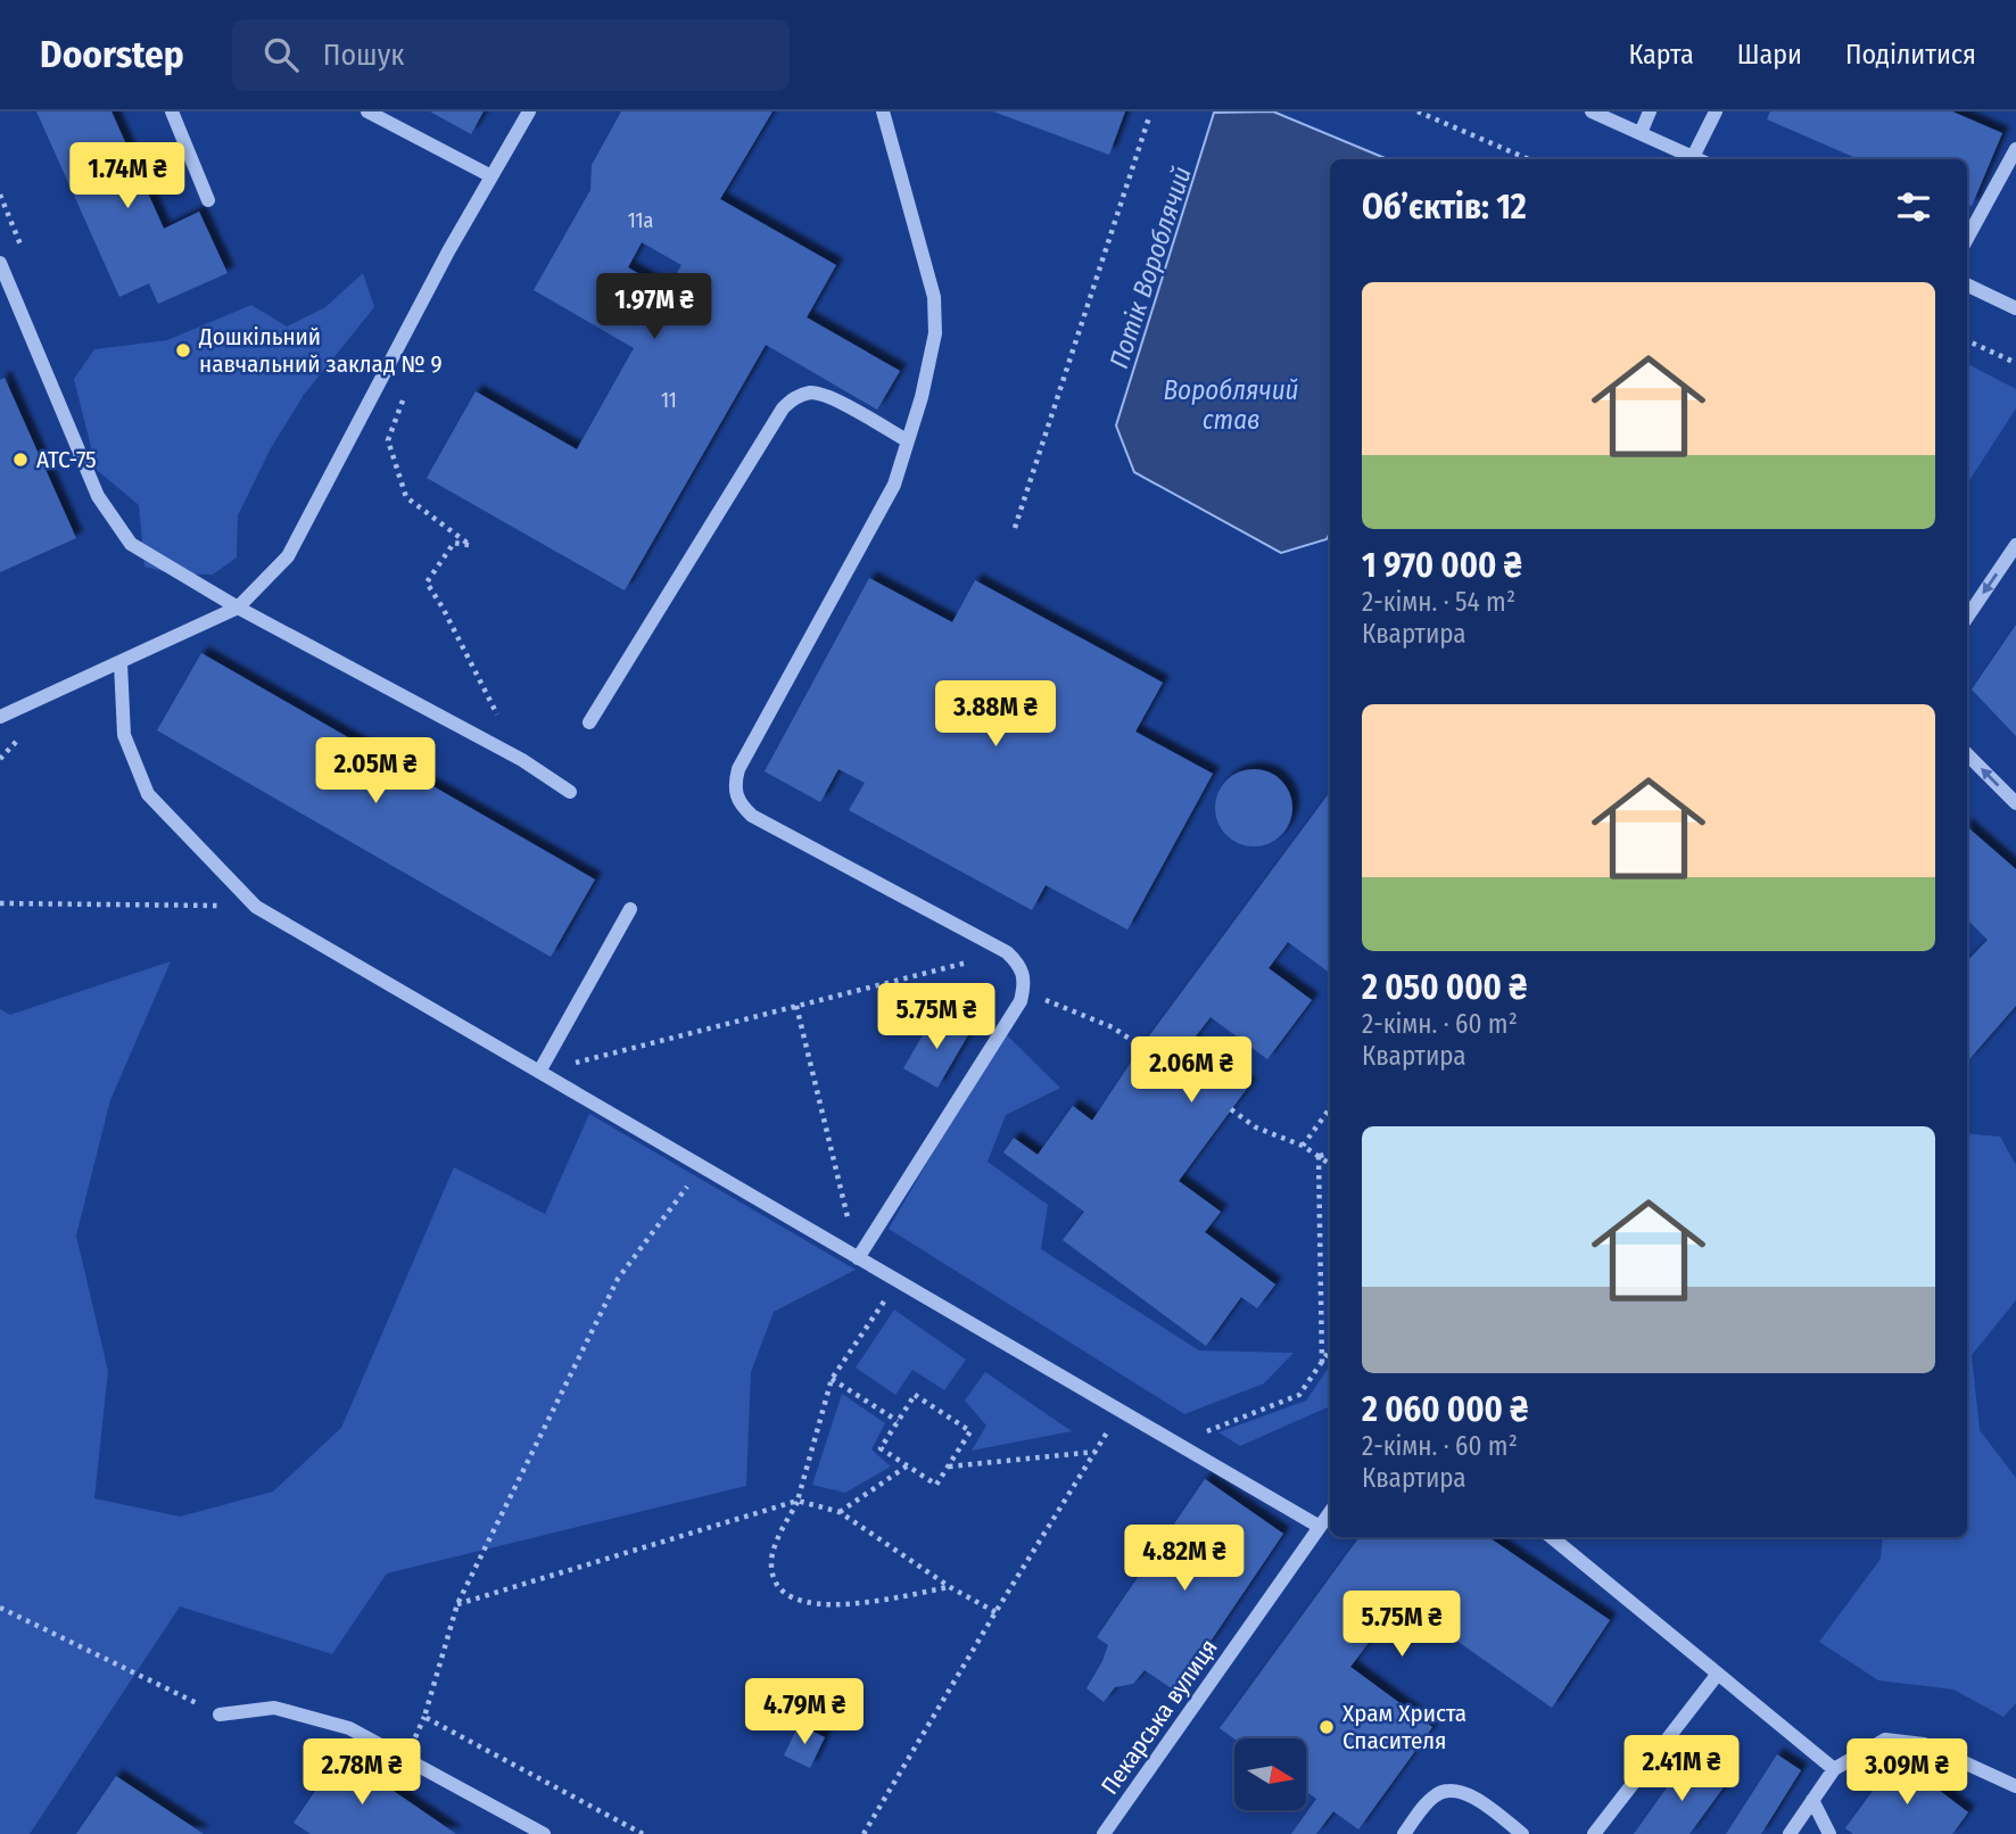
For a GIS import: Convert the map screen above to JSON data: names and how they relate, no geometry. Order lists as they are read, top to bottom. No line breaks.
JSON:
{"streets":{"street":["Пекарська вулиця"]},"water":["Потік Вороблячий","Вороблячий став"],"places":["Дошкільний навчальний заклад № 9","АТС-75","Храм Христа Спасителя"],"house_numbers":["11а","11"],"north":"right","page":{"header":"Doorstep","search":"Пошук","nav":["Карта","Шари","Поділитися"],"price":["1.74M ₴","1.97M ₴","3.88M ₴","2.05M ₴","5.75M ₴","2.06M ₴","4.82M ₴","5.75M ₴","4.79M ₴","2.41M ₴","2.78M ₴","3.09M ₴"],"heading":"Об’єктів: 12","list":[{"name":"1 970 000 ₴","note":"2-кімн. · 54 m² · Квартира"},{"name":"2 050 000 ₴","note":"2-кімн. · 60 m² · Квартира"},{"name":"2 060 000 ₴","note":"2-кімн. · 60 m² · Квартира"}]}}
